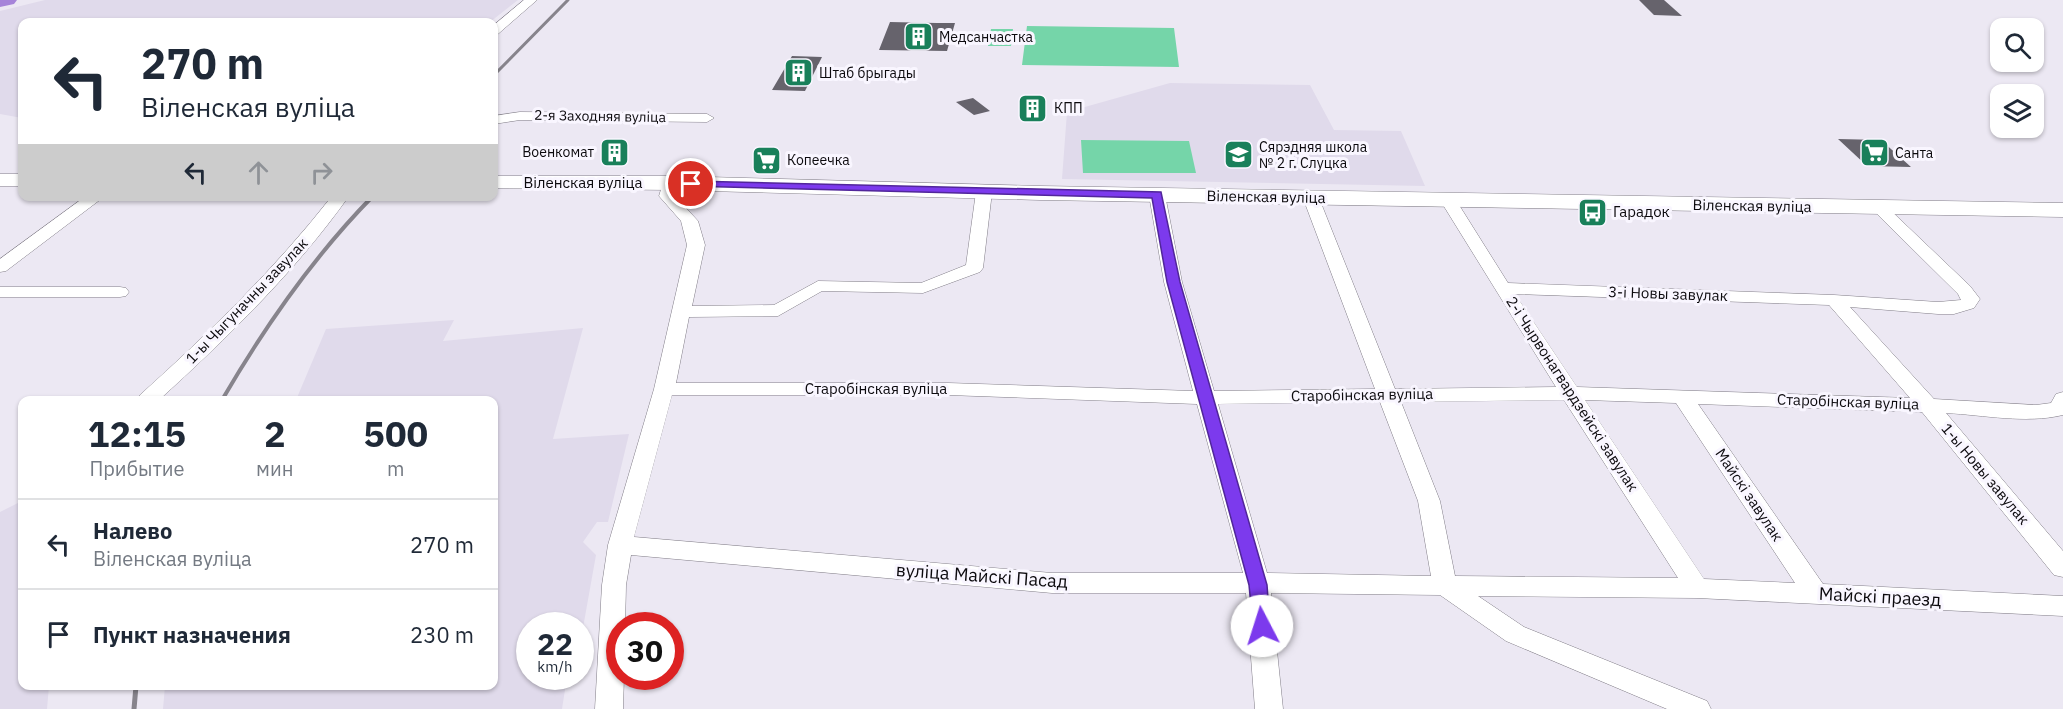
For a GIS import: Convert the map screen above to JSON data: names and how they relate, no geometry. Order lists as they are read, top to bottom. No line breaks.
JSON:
{"streets":{"main road":["Віленская вуліца"],"street":["2-я Заходняя вуліца","3-і Новы завулак","1-ы Чыгуначны завулак","Старобінская вуліца","2-і Чырвонагвардзейскі завулак","1-ы Новы завулак","Майскі завулак","вуліца Майскі Пасад","Майскі праезд"]},"crossings":[["Віленская вуліца","3-і Новы завулак"],["Віленская вуліца","2-і Чырвонагвардзейскі завулак"],["3-і Новы завулак","2-і Чырвонагвардзейскі завулак"],["3-і Новы завулак","1-ы Новы завулак"],["Старобінская вуліца","2-і Чырвонагвардзейскі завулак"],["Старобінская вуліца","1-ы Новы завулак"],["Старобінская вуліца","Майскі завулак"],["2-і Чырвонагвардзейскі завулак","Майскі праезд"],["Майскі завулак","Майскі праезд"],["вуліца Майскі Пасад","Майскі праезд"]],"places":{"building":["Медсанчастка","Штаб брыгады","КПП","Военкомат"],"supermarket":["Санта","Копеечка"],"school or university":["Сярэдняя школа № 2 г. Слуцка"],"bus stop":["Гарадок"]},"page":{"turn":["270 m","Віленская вуліца"],"eta":["12:15","Прибытие","2","мин","500","m"],"list":[{"name":"Налево","note":"Віленская вуліца","value":"270 m"},{"name":"Пункт назначения","value":"230 m"}],"speed":"22 km/h","limit":"30"}}
